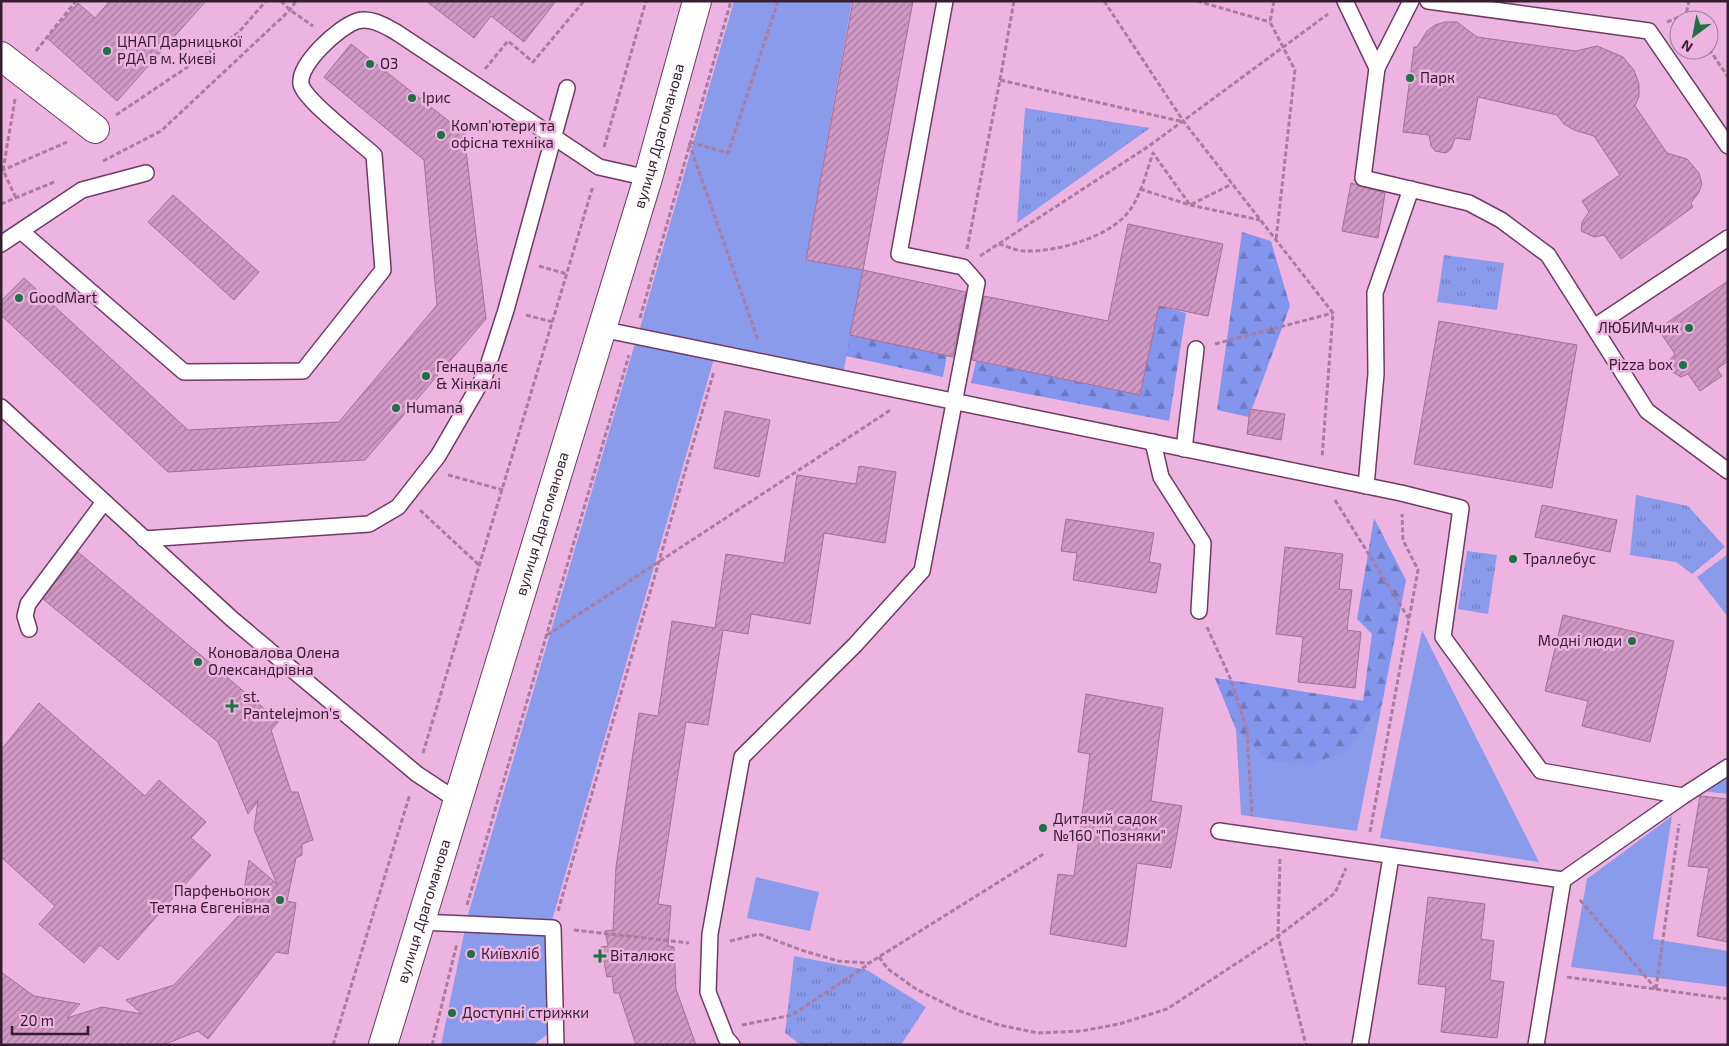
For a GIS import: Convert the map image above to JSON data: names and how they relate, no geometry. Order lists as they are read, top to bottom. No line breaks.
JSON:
{"streets":{"street":["вулиця Драгоманова"]},"places":{"other":["ЦНАП Дарницької РДА в м. Києві","O3","Парк","Ірис","Комп'ютери та офісна техніка","GoodMart","ЛЮБИМчик","Pizza box","Генацвалє & Хінкалі","Humana","Траллебус","Модні люди","Коновалова Олена Олександрівна","Дитячий садок №160 \"Позняки\"","Парфеньонок Тетяна Євгенівна","Київхліб","Доступні стрижки"],"health":["st. Pantelejmon's","Віталюкс"]},"scale_bar":"20 m","north":"bottom left"}
